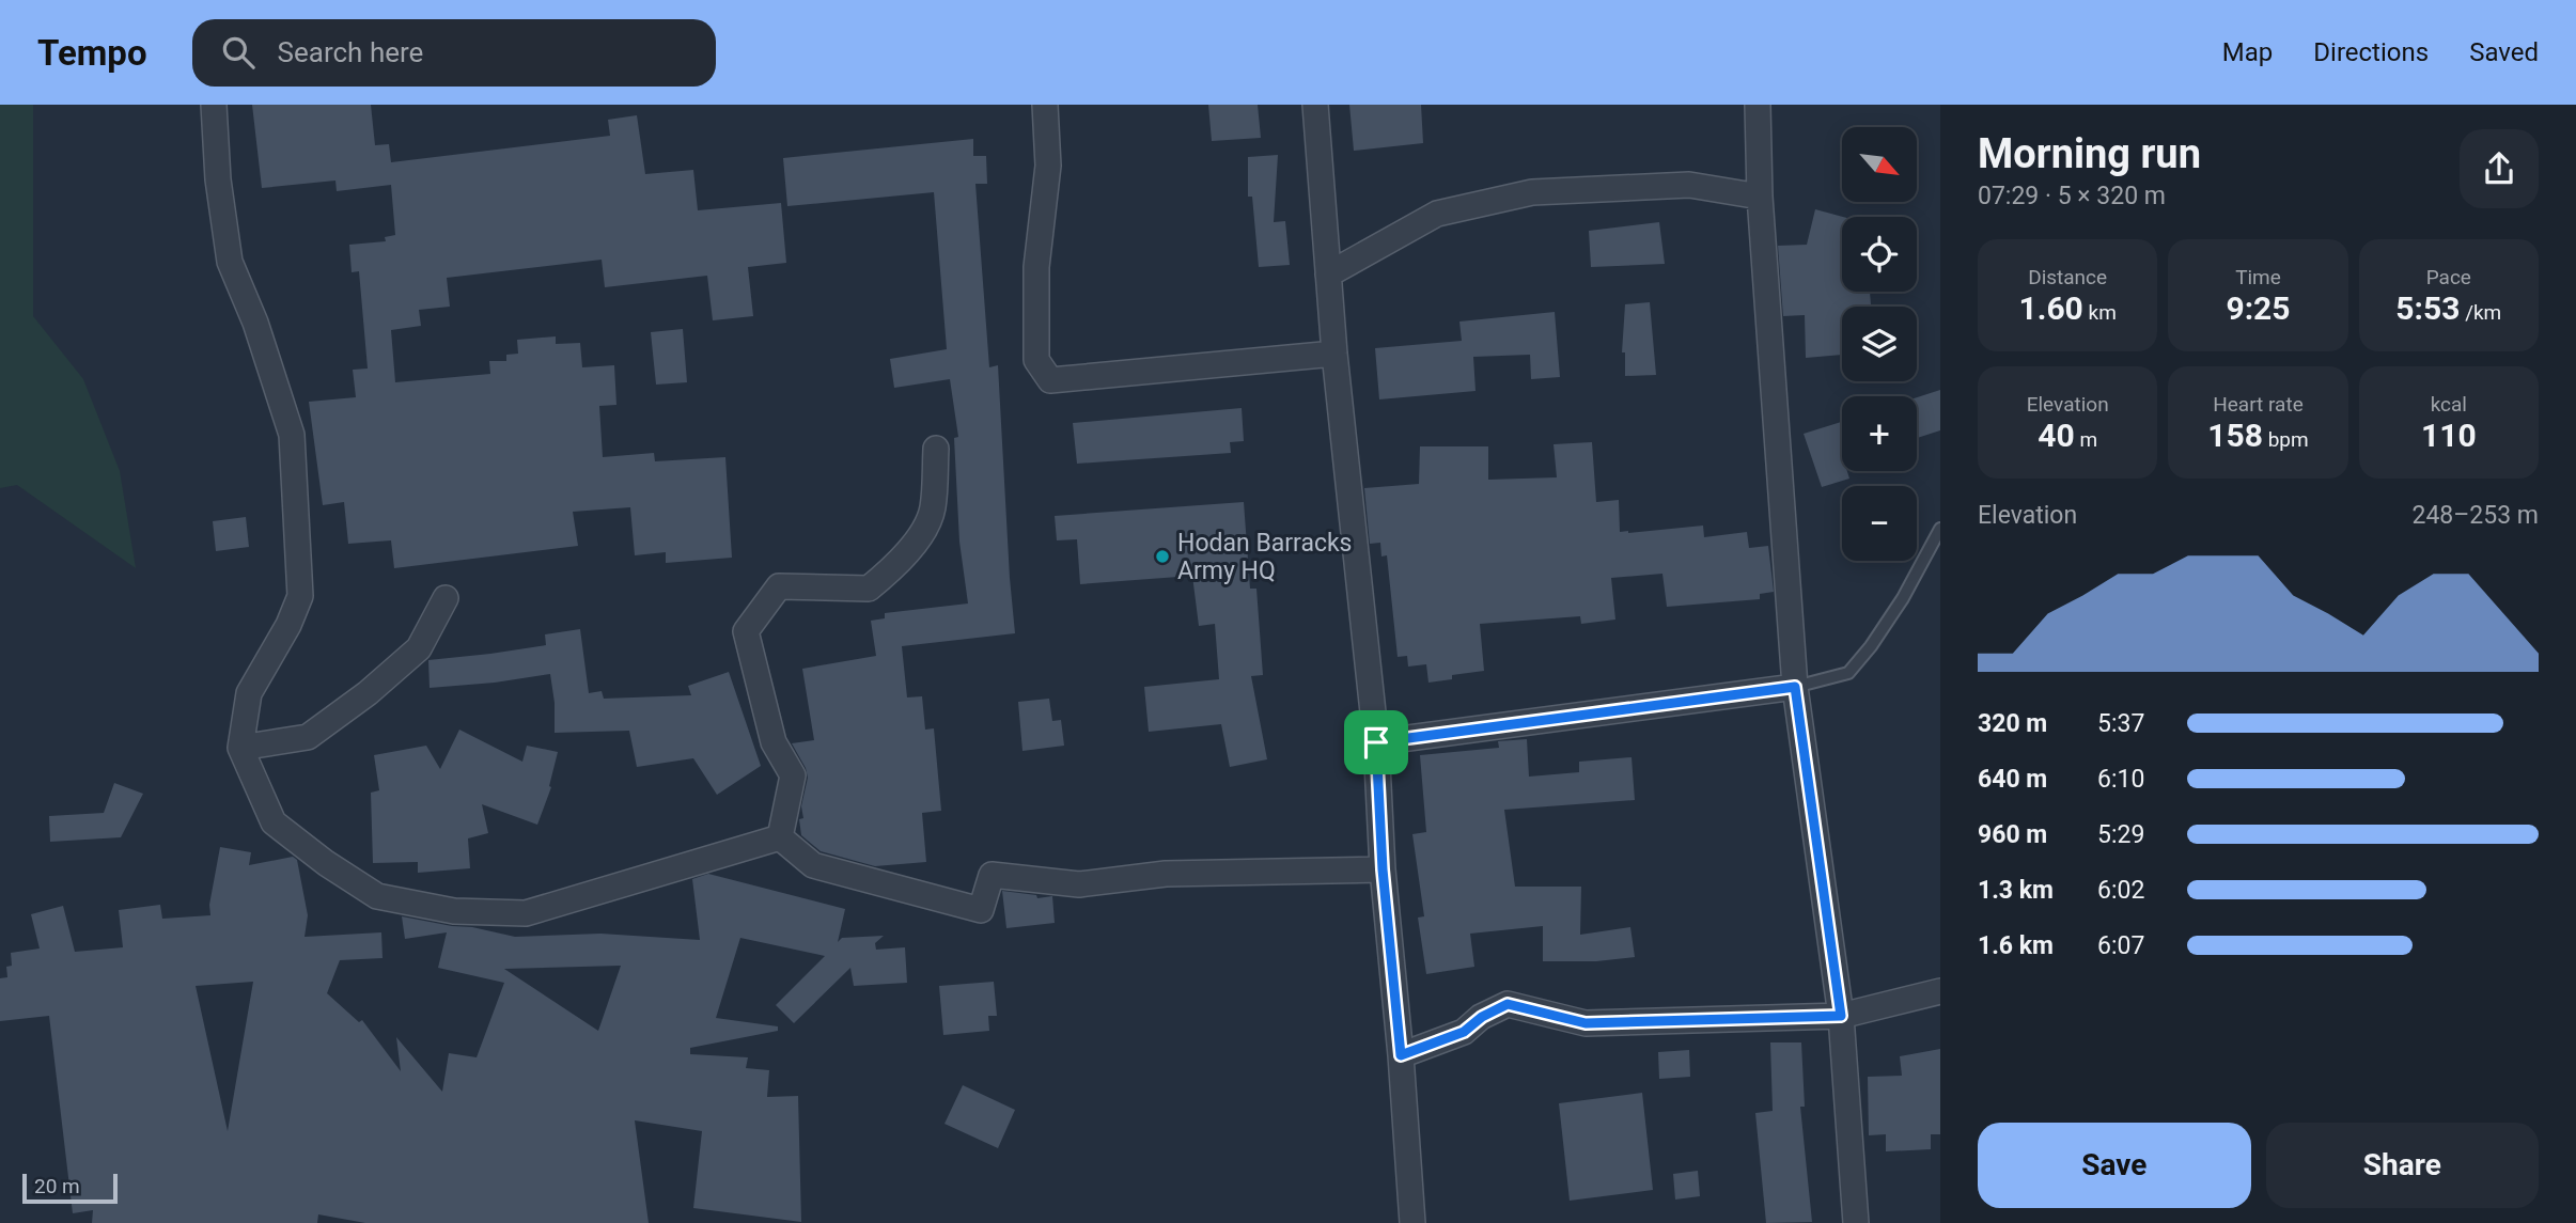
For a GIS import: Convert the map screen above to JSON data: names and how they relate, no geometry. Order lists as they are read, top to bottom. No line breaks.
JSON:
{"places":["Hodan Barracks Army HQ"],"scale_bar":"20 m","north":"bottom right","page":{"header":"Tempo","search":"Search here","nav":["Map","Directions","Saved"],"heading":["Morning run","07:29 · 5 × 320 m"],"map_buttons":["+","−"],"stats":[["Distance","1.60 km"],["Time","9:25"],["Pace","5:53 /km"],["Elevation","40 m"],["Heart rate","158 bpm"],["kcal","110"]],"chart":["Elevation","248–253 m"],"list":[{"name":"320 m","note":"5:37"},{"name":"640 m","note":"6:10"},{"name":"960 m","note":"5:29"},{"name":"1.3 km","note":"6:02"},{"name":"1.6 km","note":"6:07"}],"buttons":["Save","Share"],"scale":"20 m"}}
